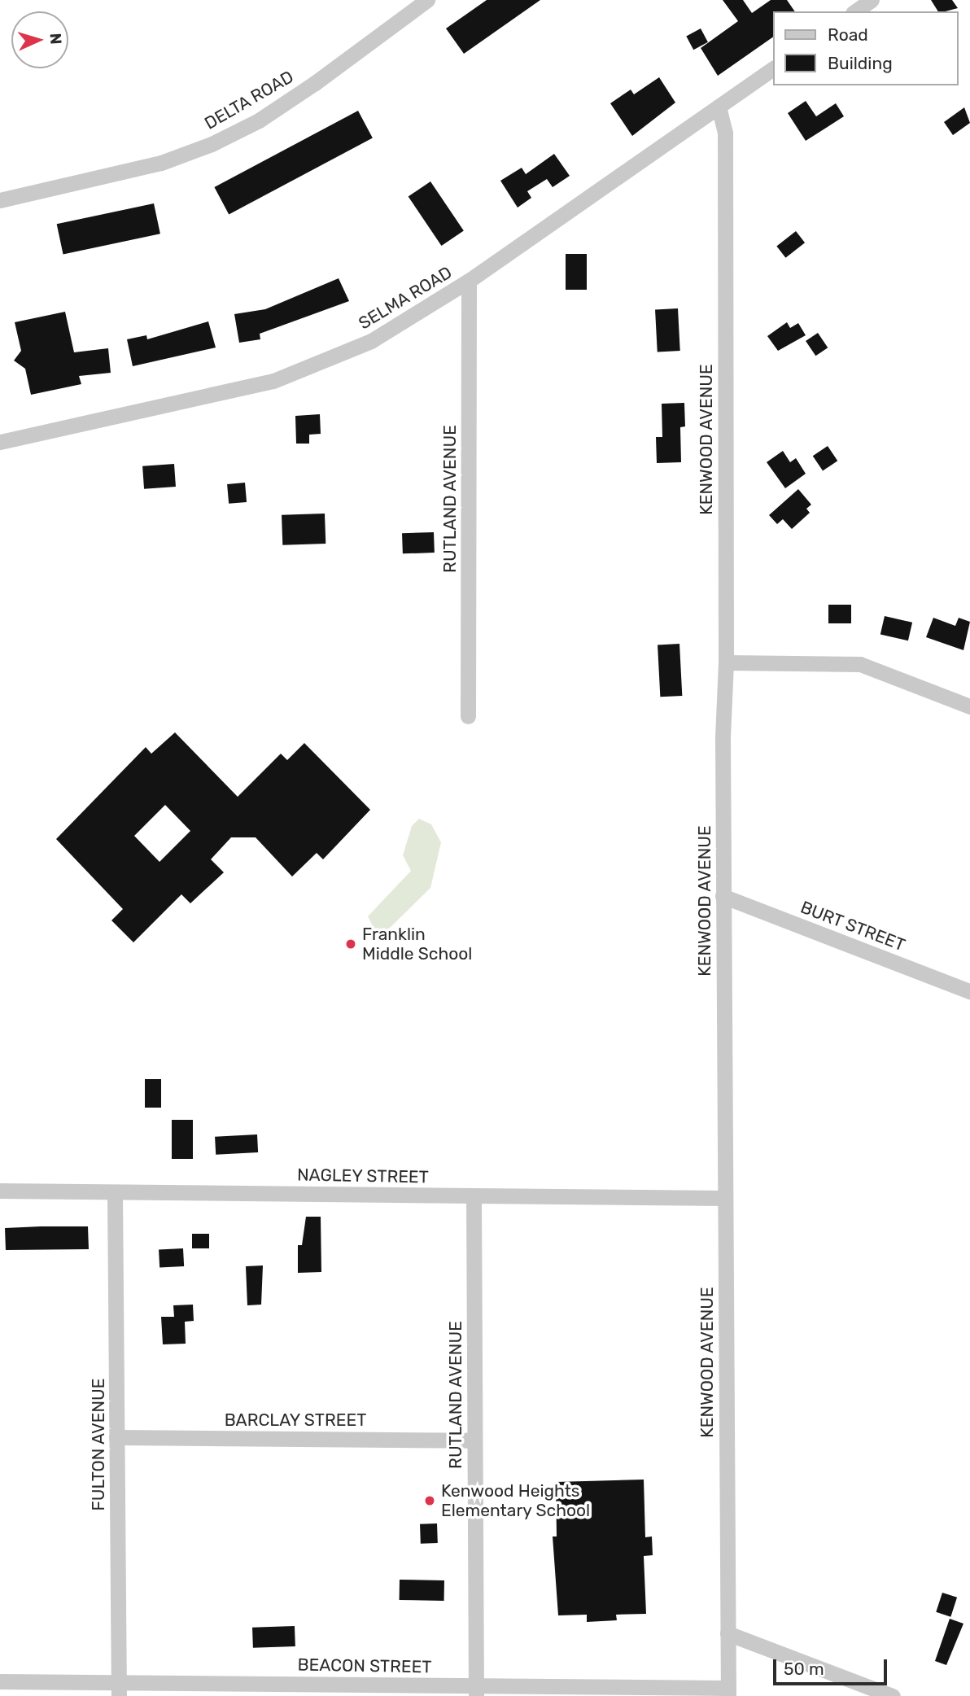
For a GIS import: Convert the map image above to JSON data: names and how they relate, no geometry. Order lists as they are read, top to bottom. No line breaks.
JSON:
{"streets":{"street":["DELTA ROAD","SELMA ROAD","KENWOOD AVENUE","RUTLAND AVENUE","BURT STREET","NAGLEY STREET","BARCLAY STREET","FULTON AVENUE","BEACON STREET"]},"crossings":[["SELMA ROAD","KENWOOD AVENUE"],["SELMA ROAD","RUTLAND AVENUE"],["KENWOOD AVENUE","BURT STREET"],["KENWOOD AVENUE","NAGLEY STREET"],["KENWOOD AVENUE","BEACON STREET"],["RUTLAND AVENUE","NAGLEY STREET"],["RUTLAND AVENUE","BARCLAY STREET"],["RUTLAND AVENUE","BEACON STREET"],["NAGLEY STREET","FULTON AVENUE"],["BARCLAY STREET","FULTON AVENUE"],["FULTON AVENUE","BEACON STREET"]],"places":["Franklin Middle School","Kenwood Heights Elementary School"],"legend":["Road","Building"],"scale_bar":"50 m","north":"right"}
